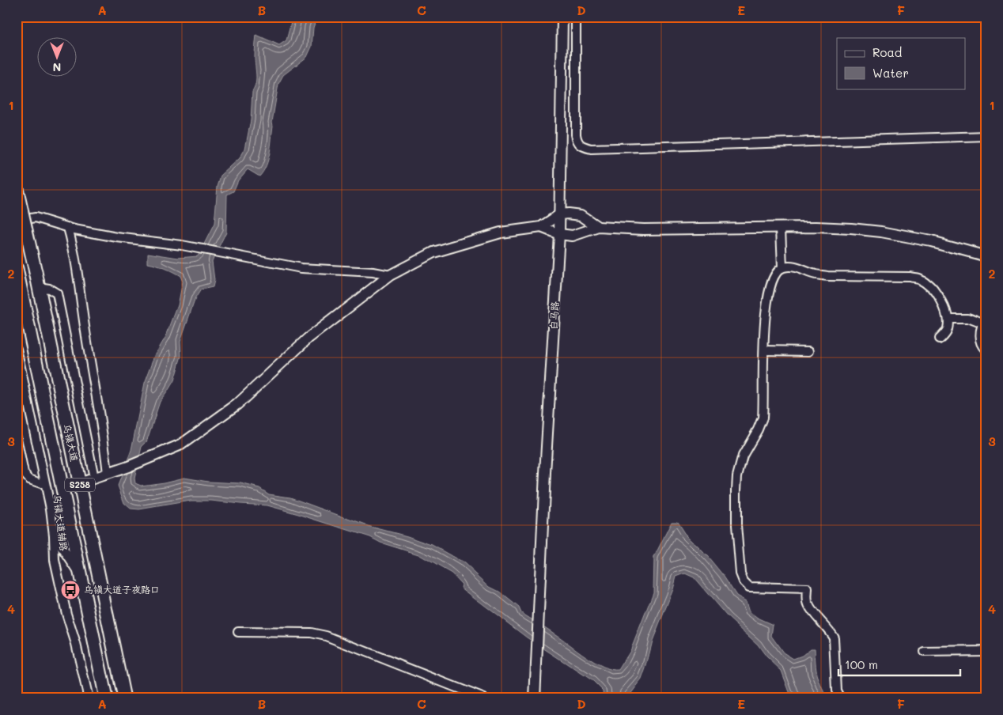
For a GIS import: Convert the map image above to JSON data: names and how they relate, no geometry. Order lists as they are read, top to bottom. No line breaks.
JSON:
{"streets":{"main road":["乌镇大道","S258"],"street":["白马路","乌镇大道辅路"]},"places":{"bus stop":["乌镇大道子夜路口"]},"legend":["Road","Water"],"scale_bar":"100 m","north":"bottom","grid":{"columns":["A","B","C","D","E","F"],"rows":["1","2","3","4"]}}
